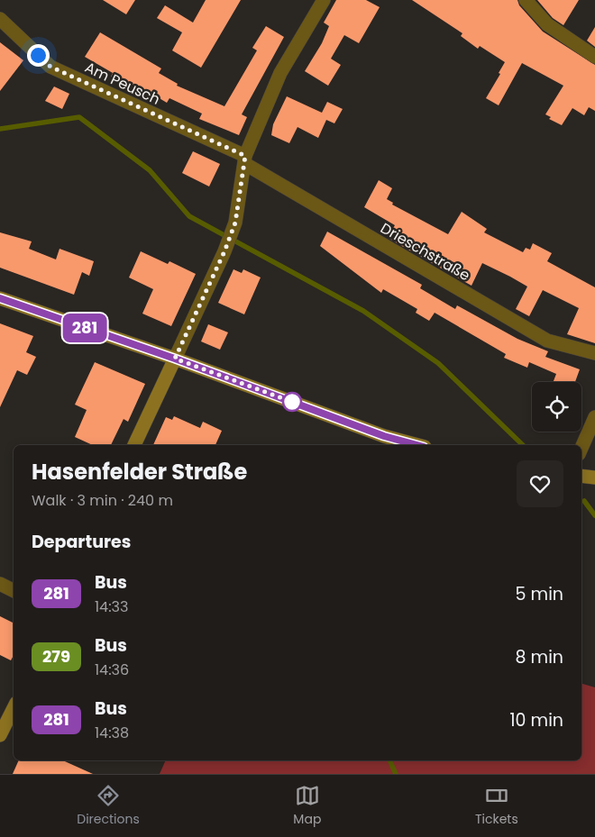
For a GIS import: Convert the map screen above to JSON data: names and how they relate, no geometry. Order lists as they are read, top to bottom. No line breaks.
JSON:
{"streets":{"street":["Am Peusch","Drieschstraße"]},"crossings":[["Am Peusch","Drieschstraße"]],"lines":["bus line 281"],"page":{"on_map":"281","heading":[["Hasenfelder Straße","Walk · 3 min · 240 m"],"Departures"],"list":[{"mark":"281","name":"Bus","note":"14:33","value":"5 min"},{"mark":"279","name":"Bus","note":"14:36","value":"8 min"},{"mark":"281","name":"Bus","note":"14:38","value":"10 min"}],"tabs":["Directions","Map","Tickets"]}}
